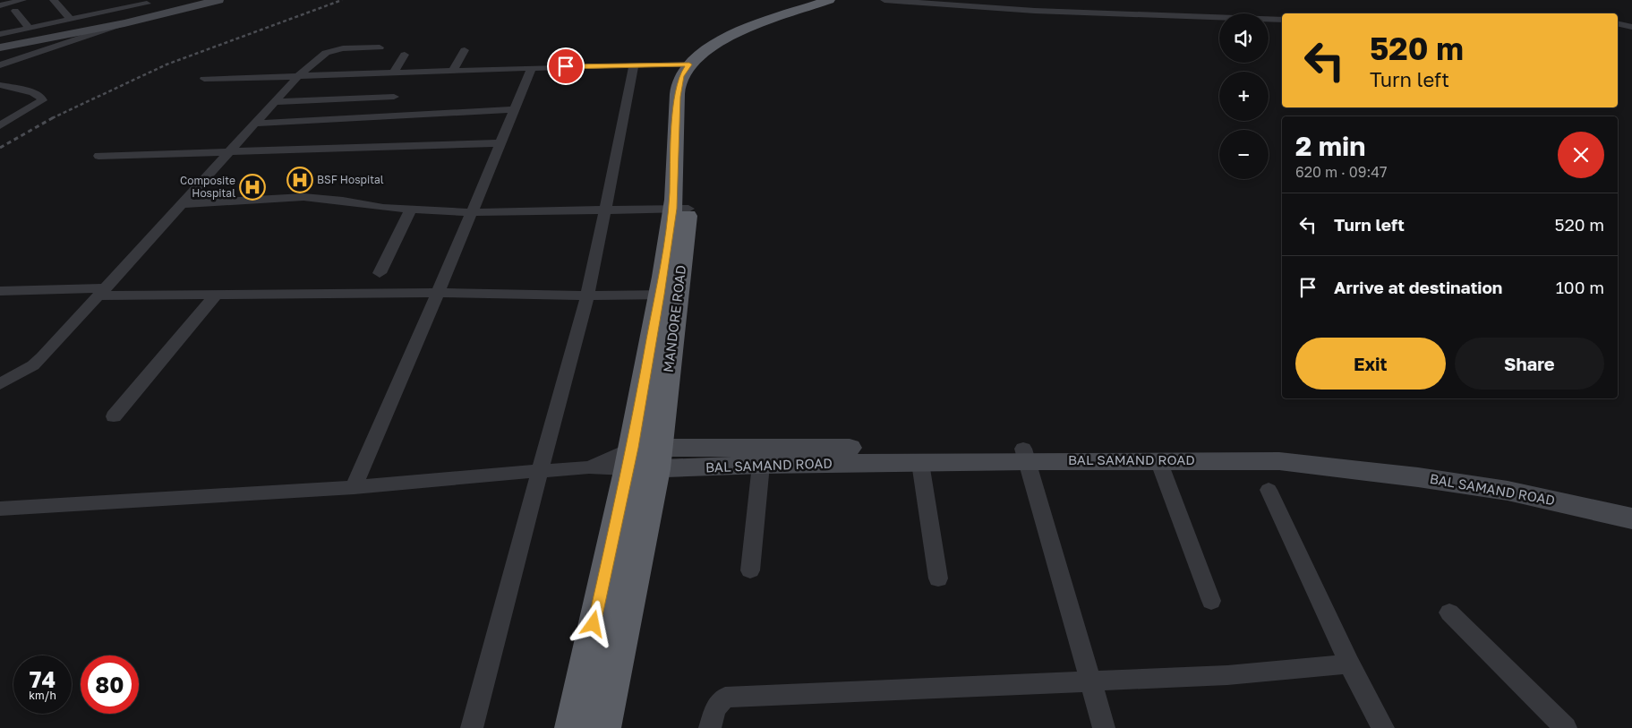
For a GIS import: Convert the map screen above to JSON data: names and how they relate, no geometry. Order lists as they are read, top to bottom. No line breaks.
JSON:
{"streets":{"highway":["MANDORE ROAD"],"main road":["BAL SAMAND ROAD"]},"crossings":[["MANDORE ROAD","BAL SAMAND ROAD"]],"places":{"hospital":["BSF Hospital","Composite Hospital"]},"page":{"map_buttons":["+","−"],"turn":["520 m","Turn left"],"heading":["2 min","620 m · 09:47"],"list":[{"name":"Turn left","value":"520 m"},{"name":"Arrive at destination","value":"100 m"}],"buttons":["Exit","Share"],"speed":"74 km/h","limit":"80"}}
